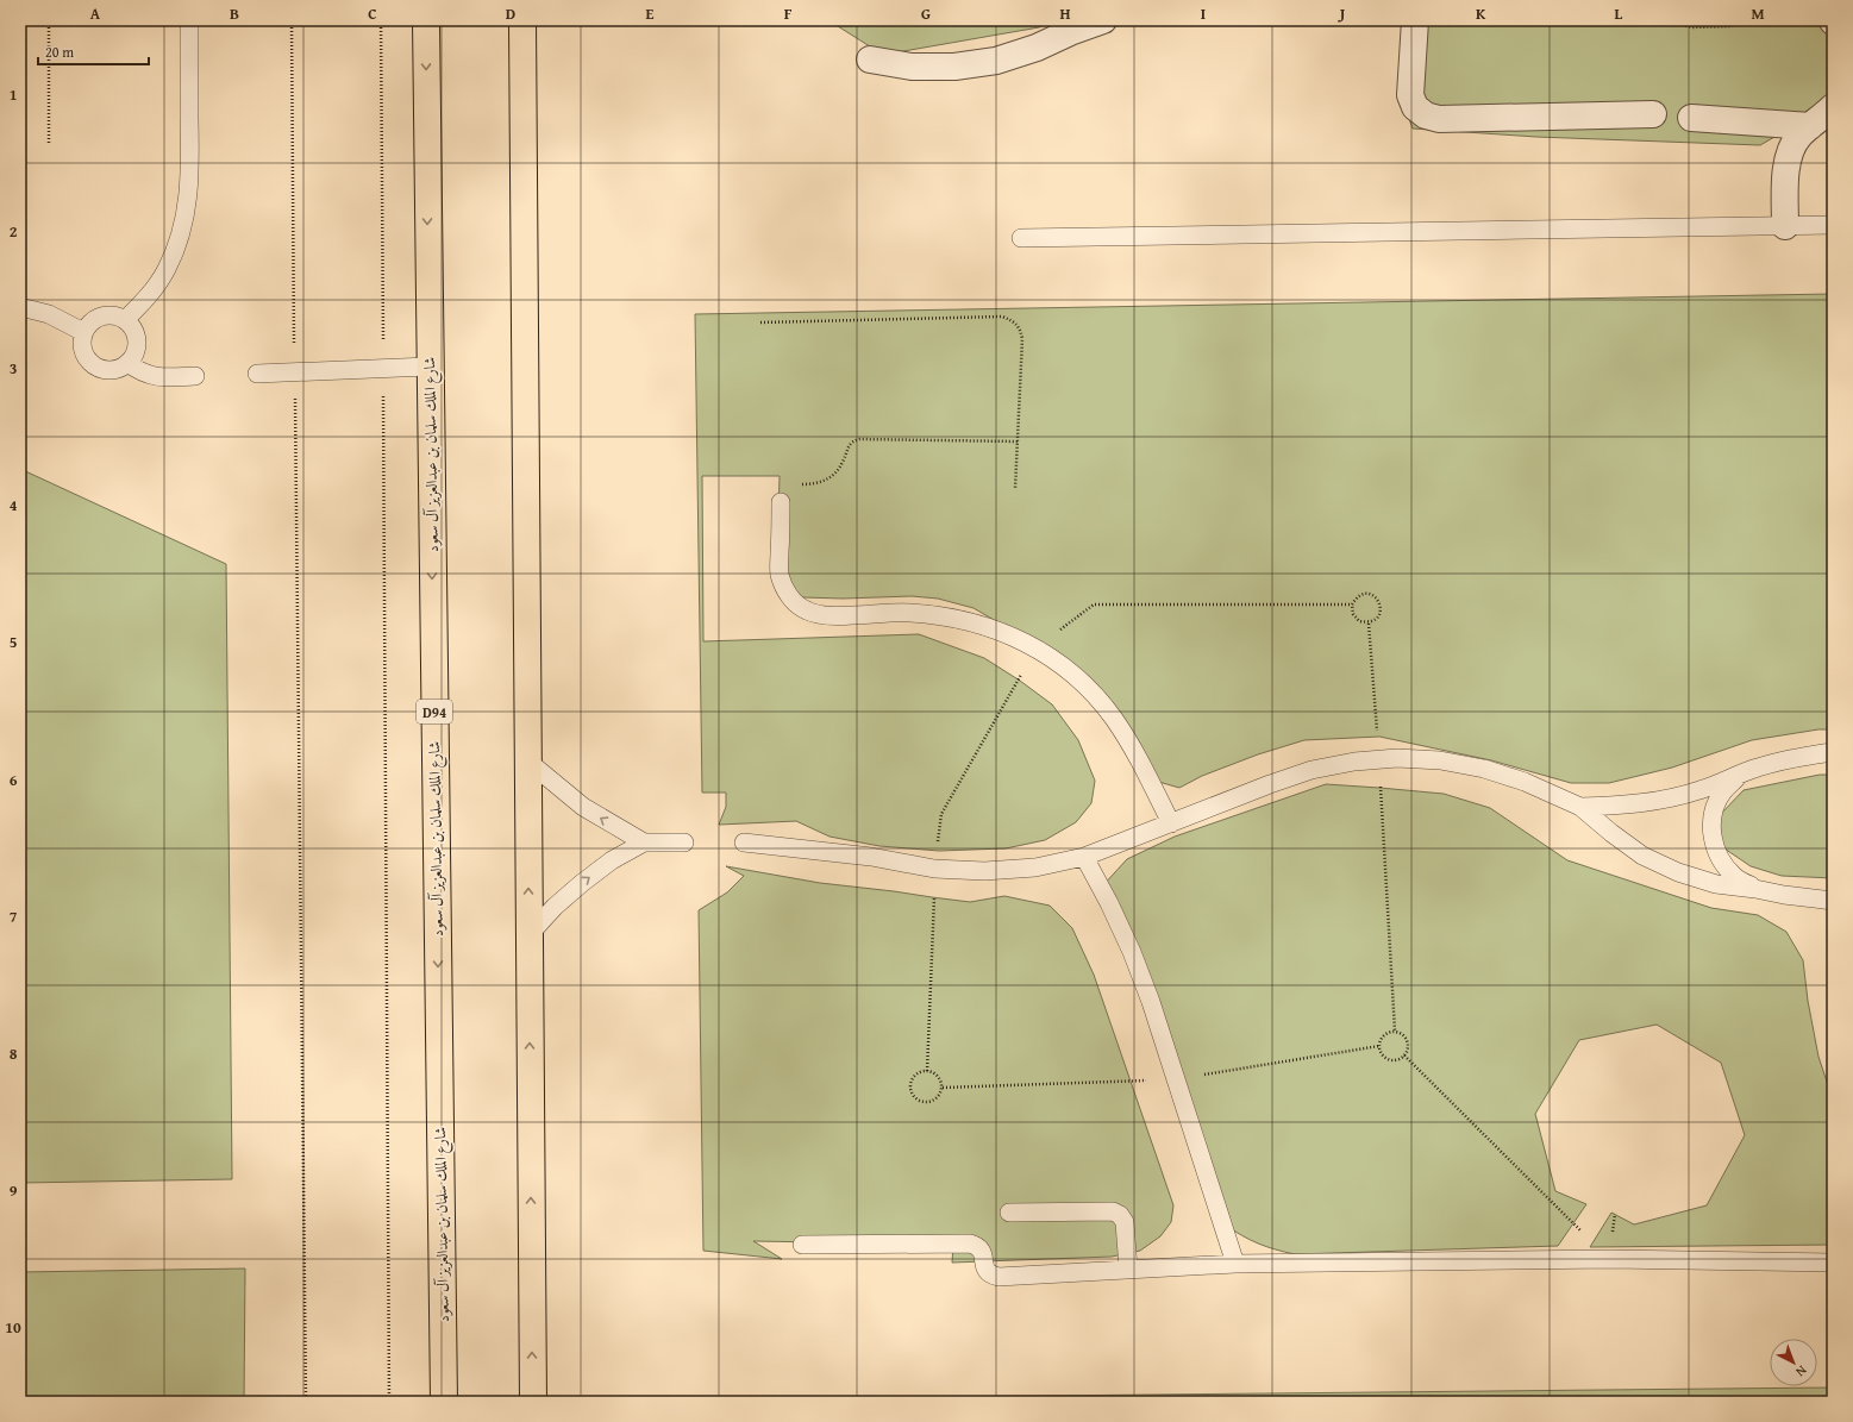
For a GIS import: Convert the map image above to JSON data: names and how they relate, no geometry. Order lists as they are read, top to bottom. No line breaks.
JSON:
{"streets":{"main road":["شارع الملك سلمان بن عبدالعزيز آل سعود","D94"]},"scale_bar":"20 m","north":"bottom right","grid":{"columns":["A","B","C","D","E","F","G","H","I","J","K","L","M"],"rows":["1","2","3","4","5","6","7","8","9","10"]}}
